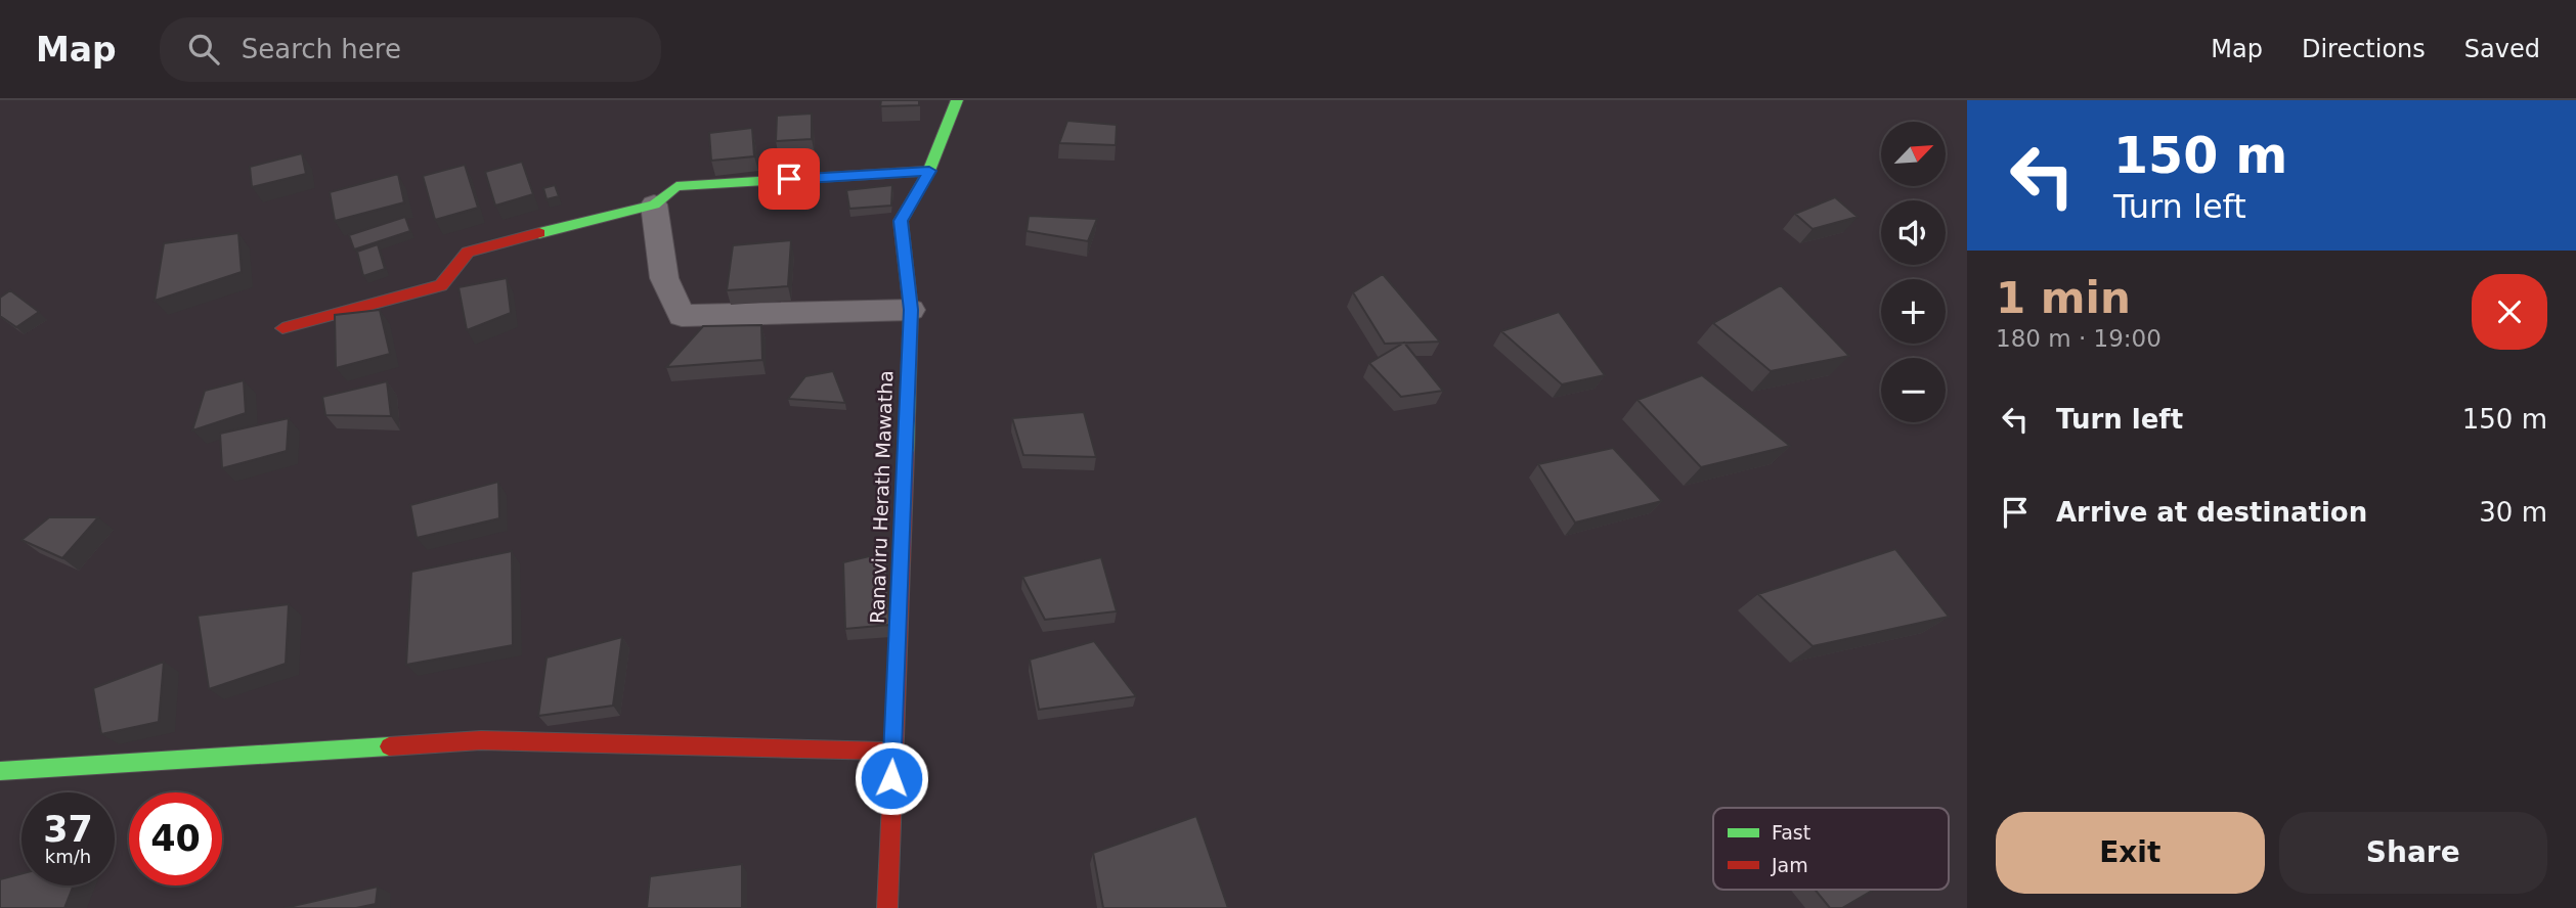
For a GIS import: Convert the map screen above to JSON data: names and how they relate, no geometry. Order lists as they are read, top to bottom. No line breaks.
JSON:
{"streets":{"street":["Ranaviru Herath Mawatha"]},"legend":["Fast","Jam"],"north":"top right","page":{"header":"Map","search":"Search here","nav":["Map","Directions","Saved"],"turn":["150 m","Turn left"],"map_buttons":["+","−"],"heading":["1 min","180 m · 19:00"],"list":[{"name":"Turn left","value":"150 m"},{"name":"Arrive at destination","value":"30 m"}],"speed":"37 km/h","limit":"40","buttons":["Exit","Share"]}}
